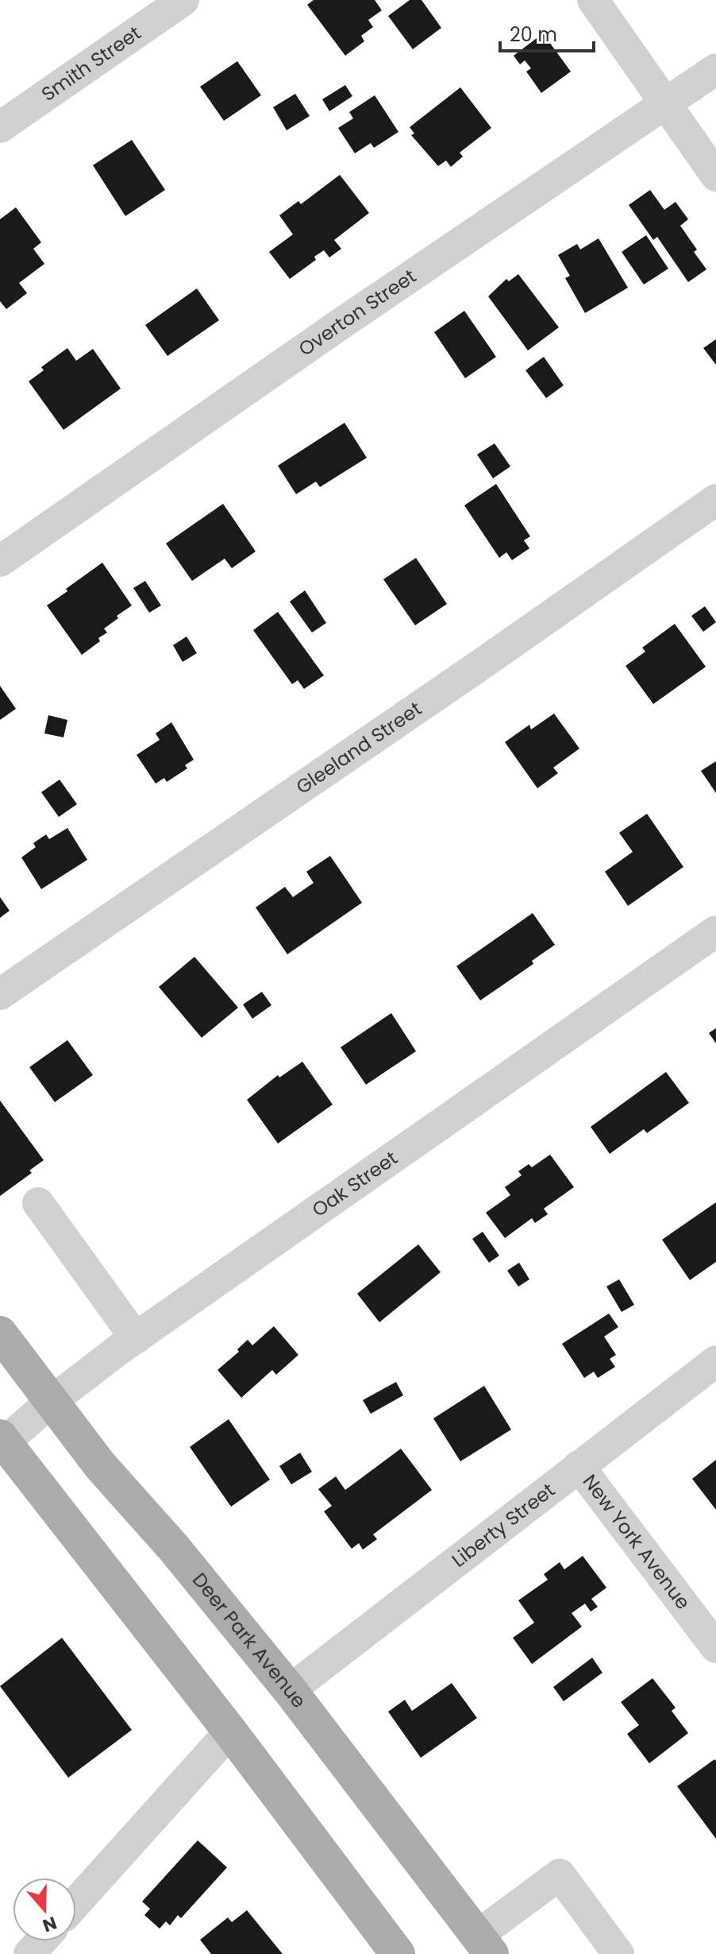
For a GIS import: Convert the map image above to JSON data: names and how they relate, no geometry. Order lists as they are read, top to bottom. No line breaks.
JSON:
{"streets":{"main road":["Deer Park Avenue"],"street":["Smith Street","Overton Street","Gleeland Street","Oak Street","Liberty Street","New York Avenue"]},"crossings":[["Oak Street","Deer Park Avenue"],["Liberty Street","New York Avenue"],["Liberty Street","Deer Park Avenue"]],"scale_bar":"20 m","north":"bottom"}
